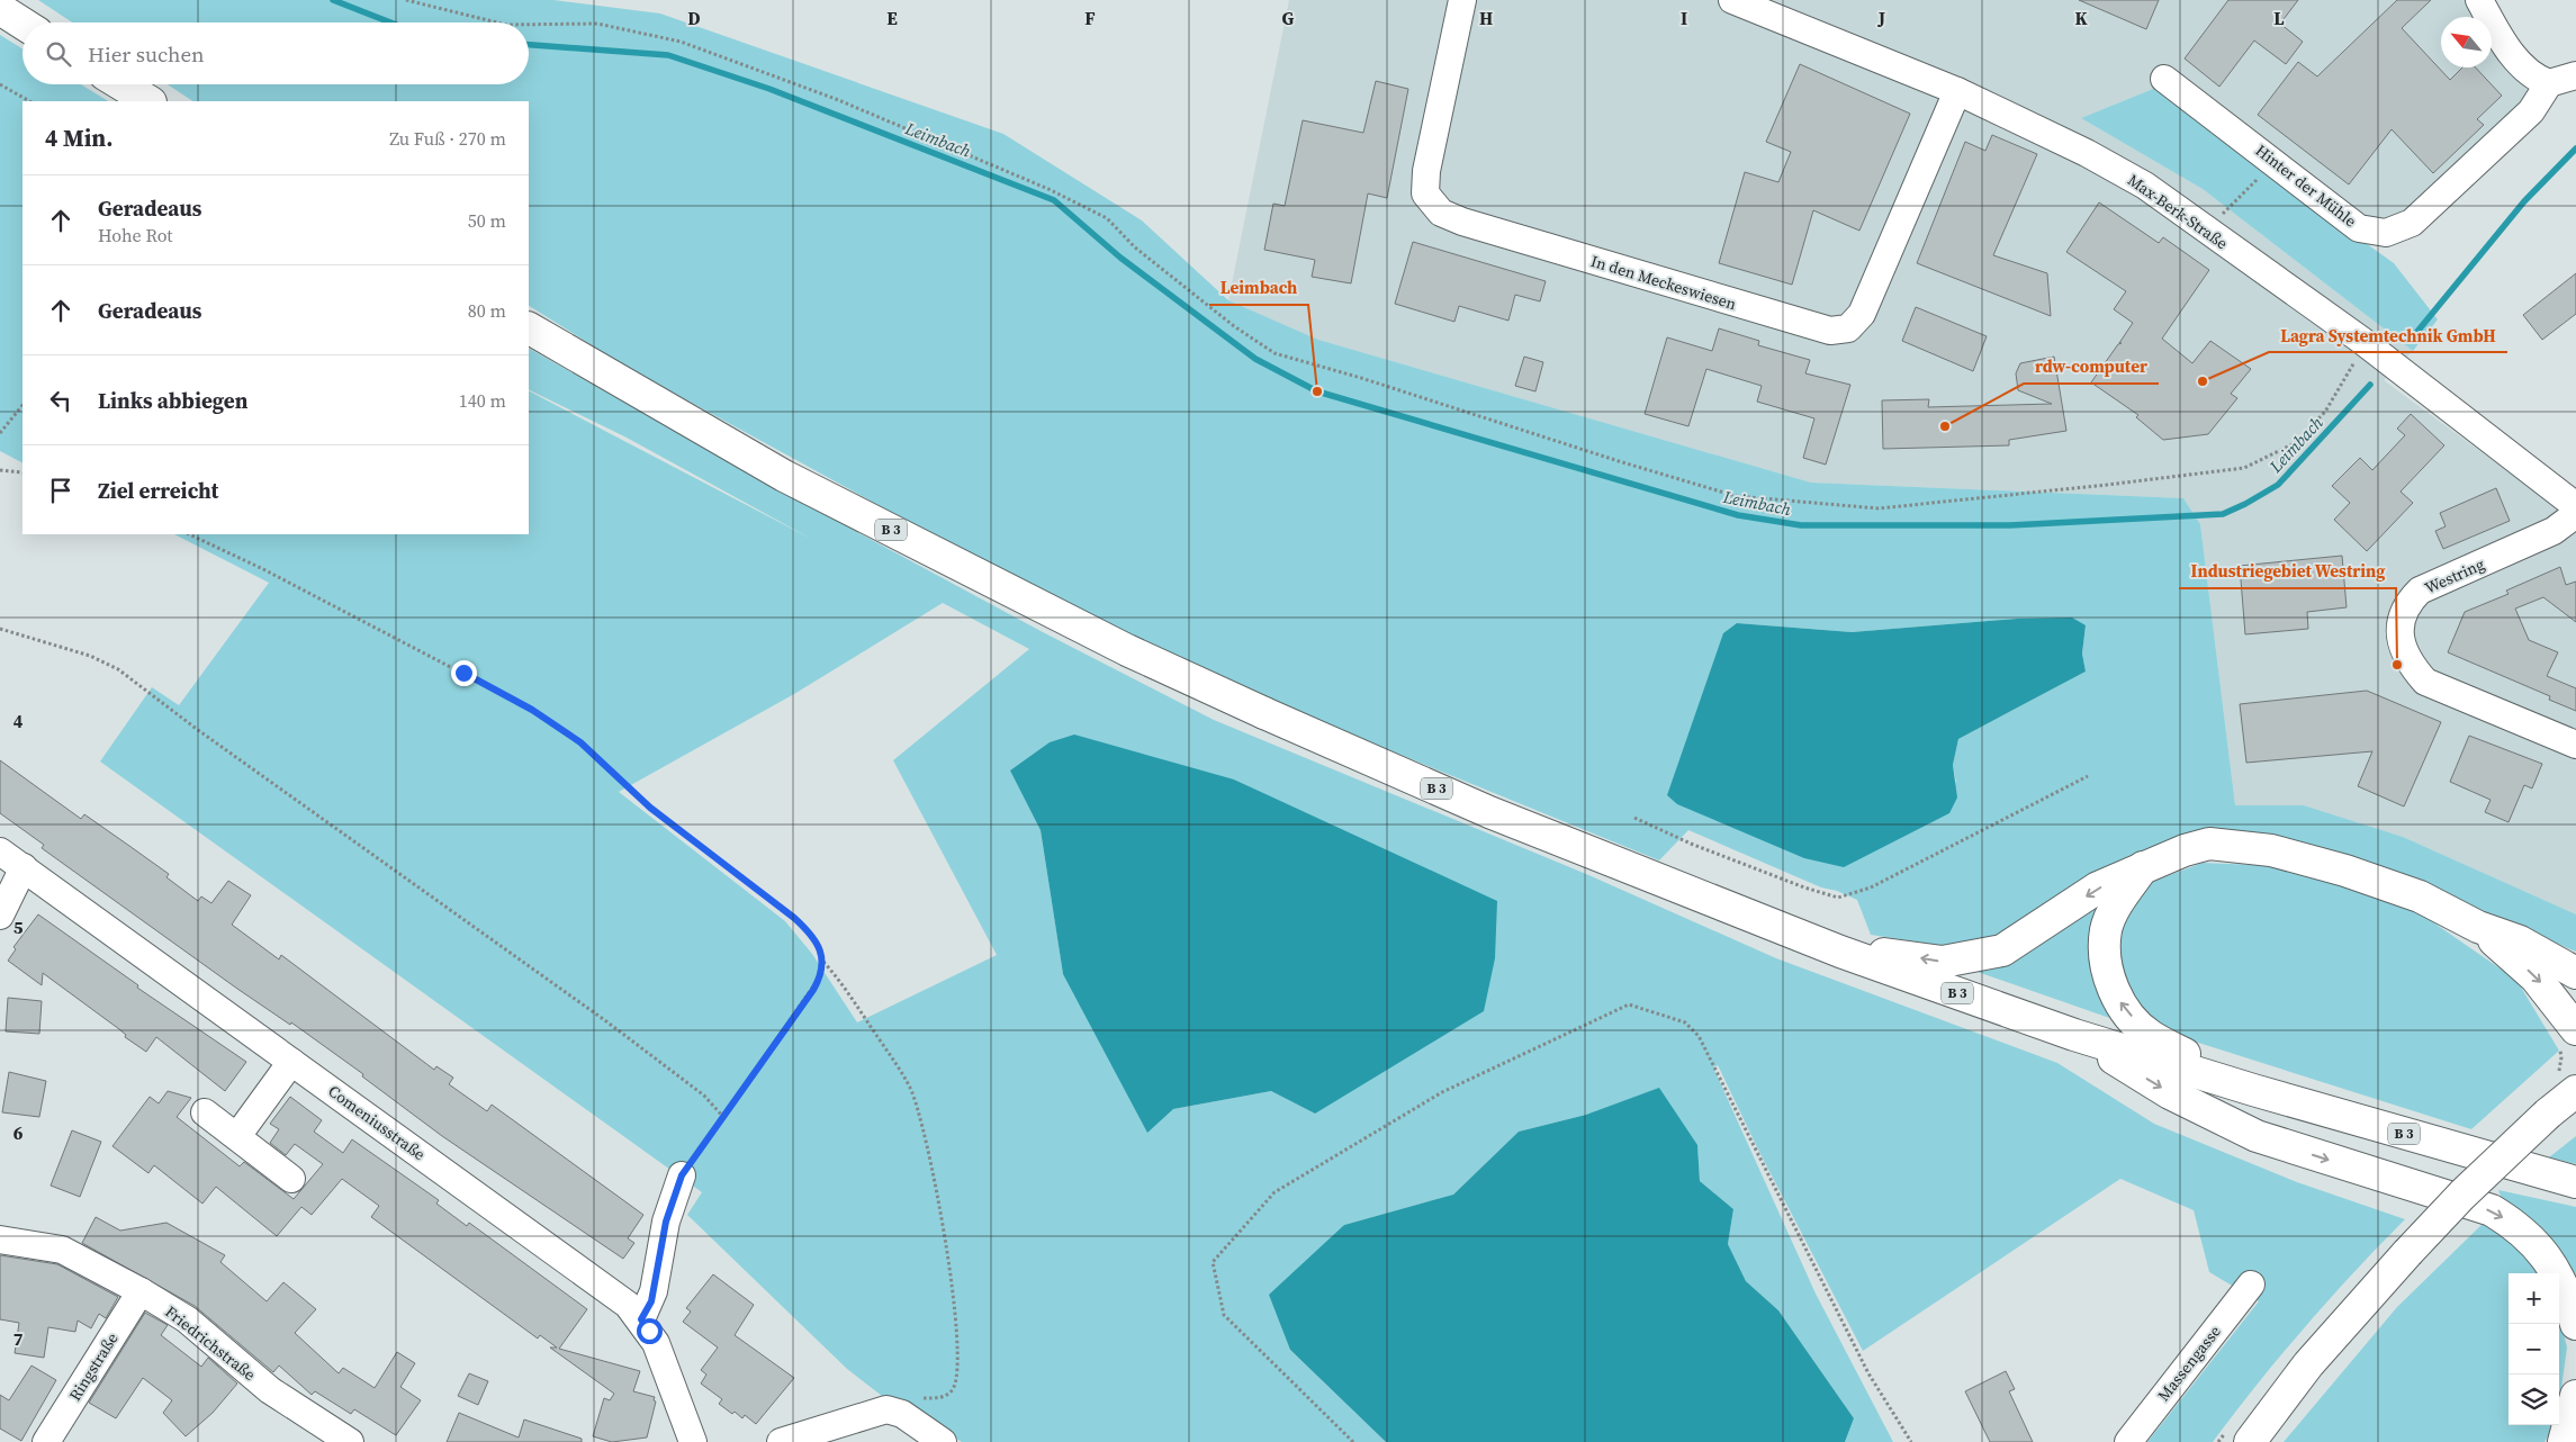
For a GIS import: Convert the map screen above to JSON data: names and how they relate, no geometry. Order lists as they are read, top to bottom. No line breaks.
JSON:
{"streets":{"main road":["B 3"],"street":["Hinter der Mühle","Max-Berk-Straße","In den Meckeswiesen","Westring","Comeniusstraße","Friedrichstraße","Massengasse","Ringstraße"]},"crossings":[["Max-Berk-Straße","In den Meckeswiesen"],["Friedrichstraße","Ringstraße"]],"water":["Leimbach"],"places":["Lagra Systemtechnik GmbH","Leimbach","rdw-computer","Industriegebiet Westring"],"north":"top left","page":{"search":"Hier suchen","heading":["4 Min.","Zu Fuß · 270 m"],"list":[["Geradeaus","Hohe Rot","50 m"],["Geradeaus","80 m"],["Links abbiegen","140 m"],"Ziel erreicht"],"map_buttons":["+","−"]},"grid":{"columns":["D","E","F","G","H","I","J","K","L"],"rows":["4","5","6","7"]}}
